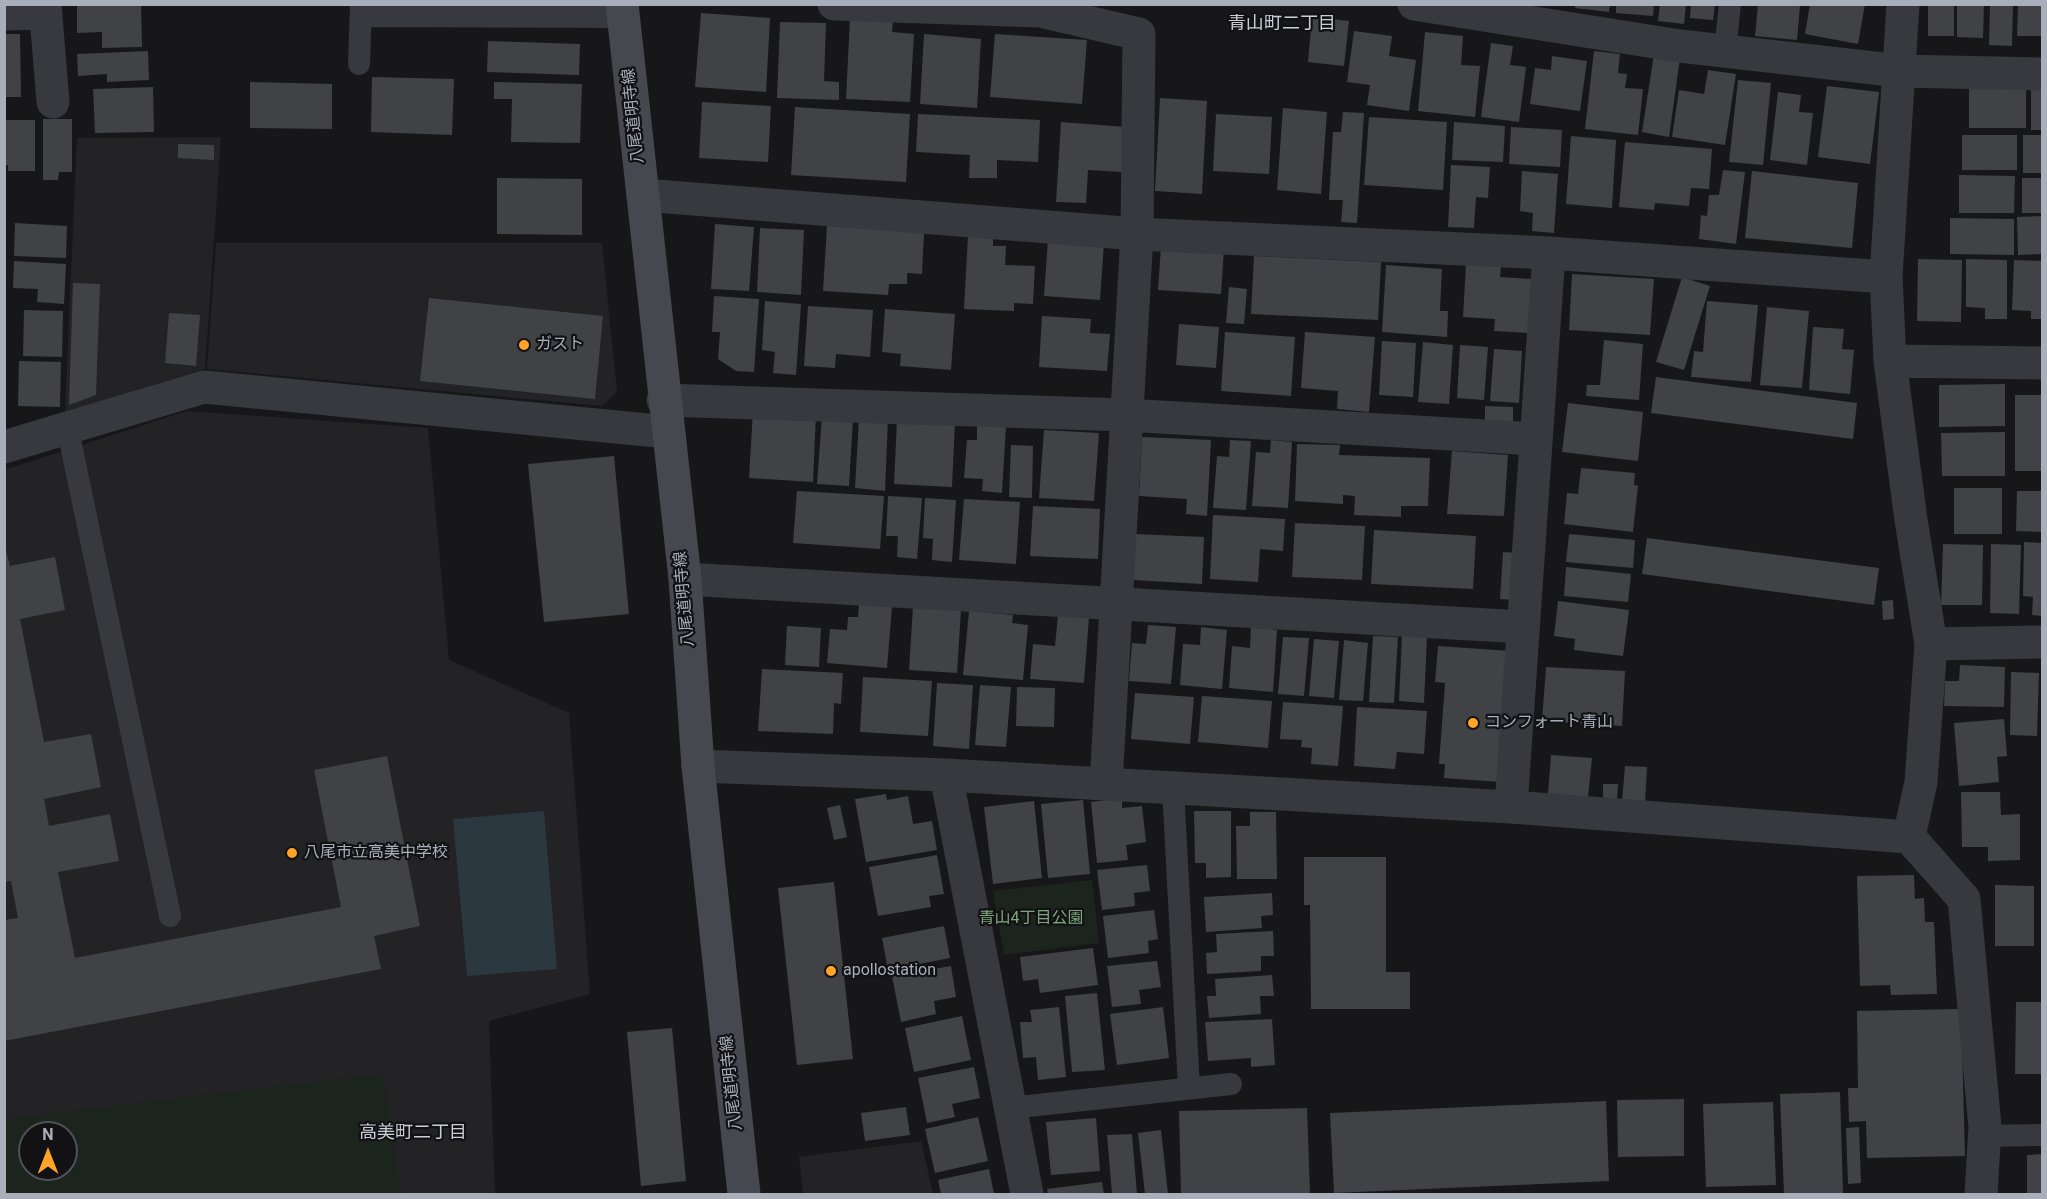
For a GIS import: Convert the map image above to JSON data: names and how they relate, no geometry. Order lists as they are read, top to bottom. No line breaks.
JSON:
{"streets":{"main road":["八尾道明寺線"]},"districts":["青山町二丁目","高美町二丁目"],"parks":["青山4丁目公園"],"places":["ガスト","コンフォート青山","八尾市立高美中学校","apollostation"],"north":"top"}
